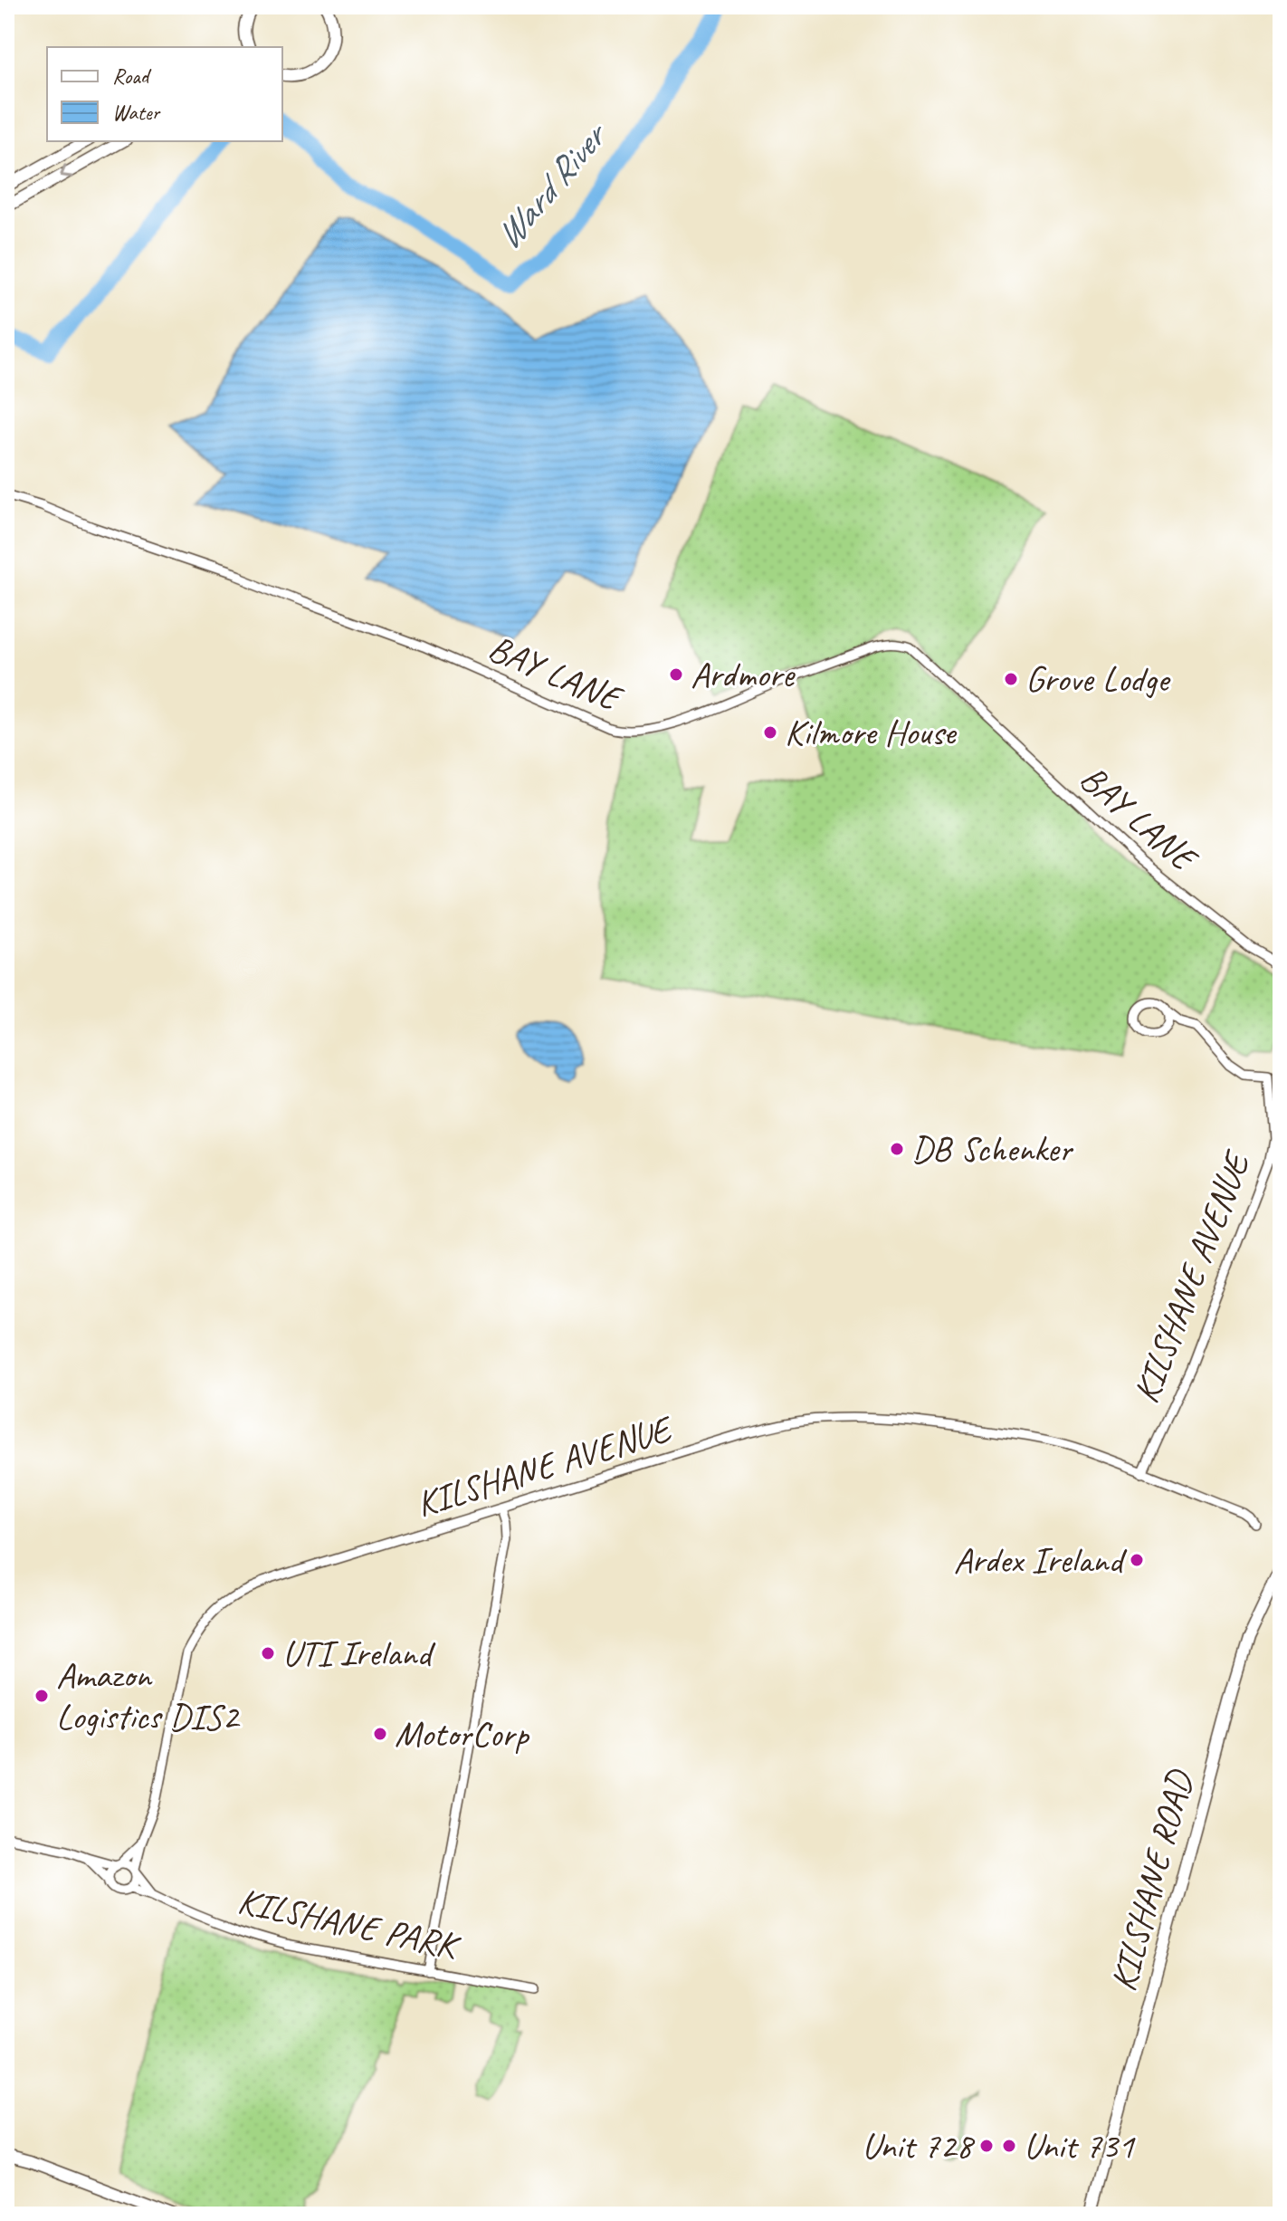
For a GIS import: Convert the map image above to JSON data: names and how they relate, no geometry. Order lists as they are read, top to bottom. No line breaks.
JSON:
{"streets":{"street":["BAY LANE","KILSHANE AVENUE","KILSHANE ROAD","KILSHANE PARK"]},"crossings":[["KILSHANE AVENUE","KILSHANE PARK"]],"water":["Ward River"],"places":["Ardmore","Grove Lodge","Kilmore House","DB Schenker","Ardex Ireland","UTI Ireland","Amazon Logistics DIS2","MotorCorp","Unit 728","Unit 731"],"legend":["Road","Water"]}
